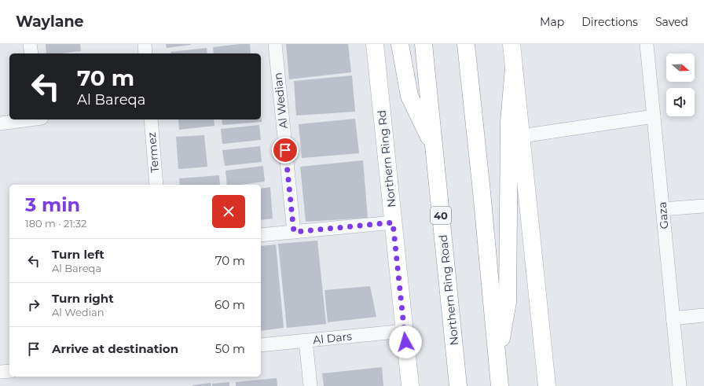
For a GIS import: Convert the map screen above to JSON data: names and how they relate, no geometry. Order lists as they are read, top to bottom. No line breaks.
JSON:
{"streets":{"main road":["Northern Ring Rd","40","Northern Ring Road"],"street":["Al Wedian","Termez","Gaza","Al Dars"]},"crossings":[["Northern Ring Rd","Al Dars"]],"north":"right","page":{"header":"Waylane","nav":["Map","Directions","Saved"],"turn":["70 m","Al Bareqa"],"heading":["3 min","180 m · 21:32"],"list":[{"name":"Turn left","note":"Al Bareqa","value":"70 m"},{"name":"Turn right","note":"Al Wedian","value":"60 m"},{"name":"Arrive at destination","value":"50 m"}]}}
